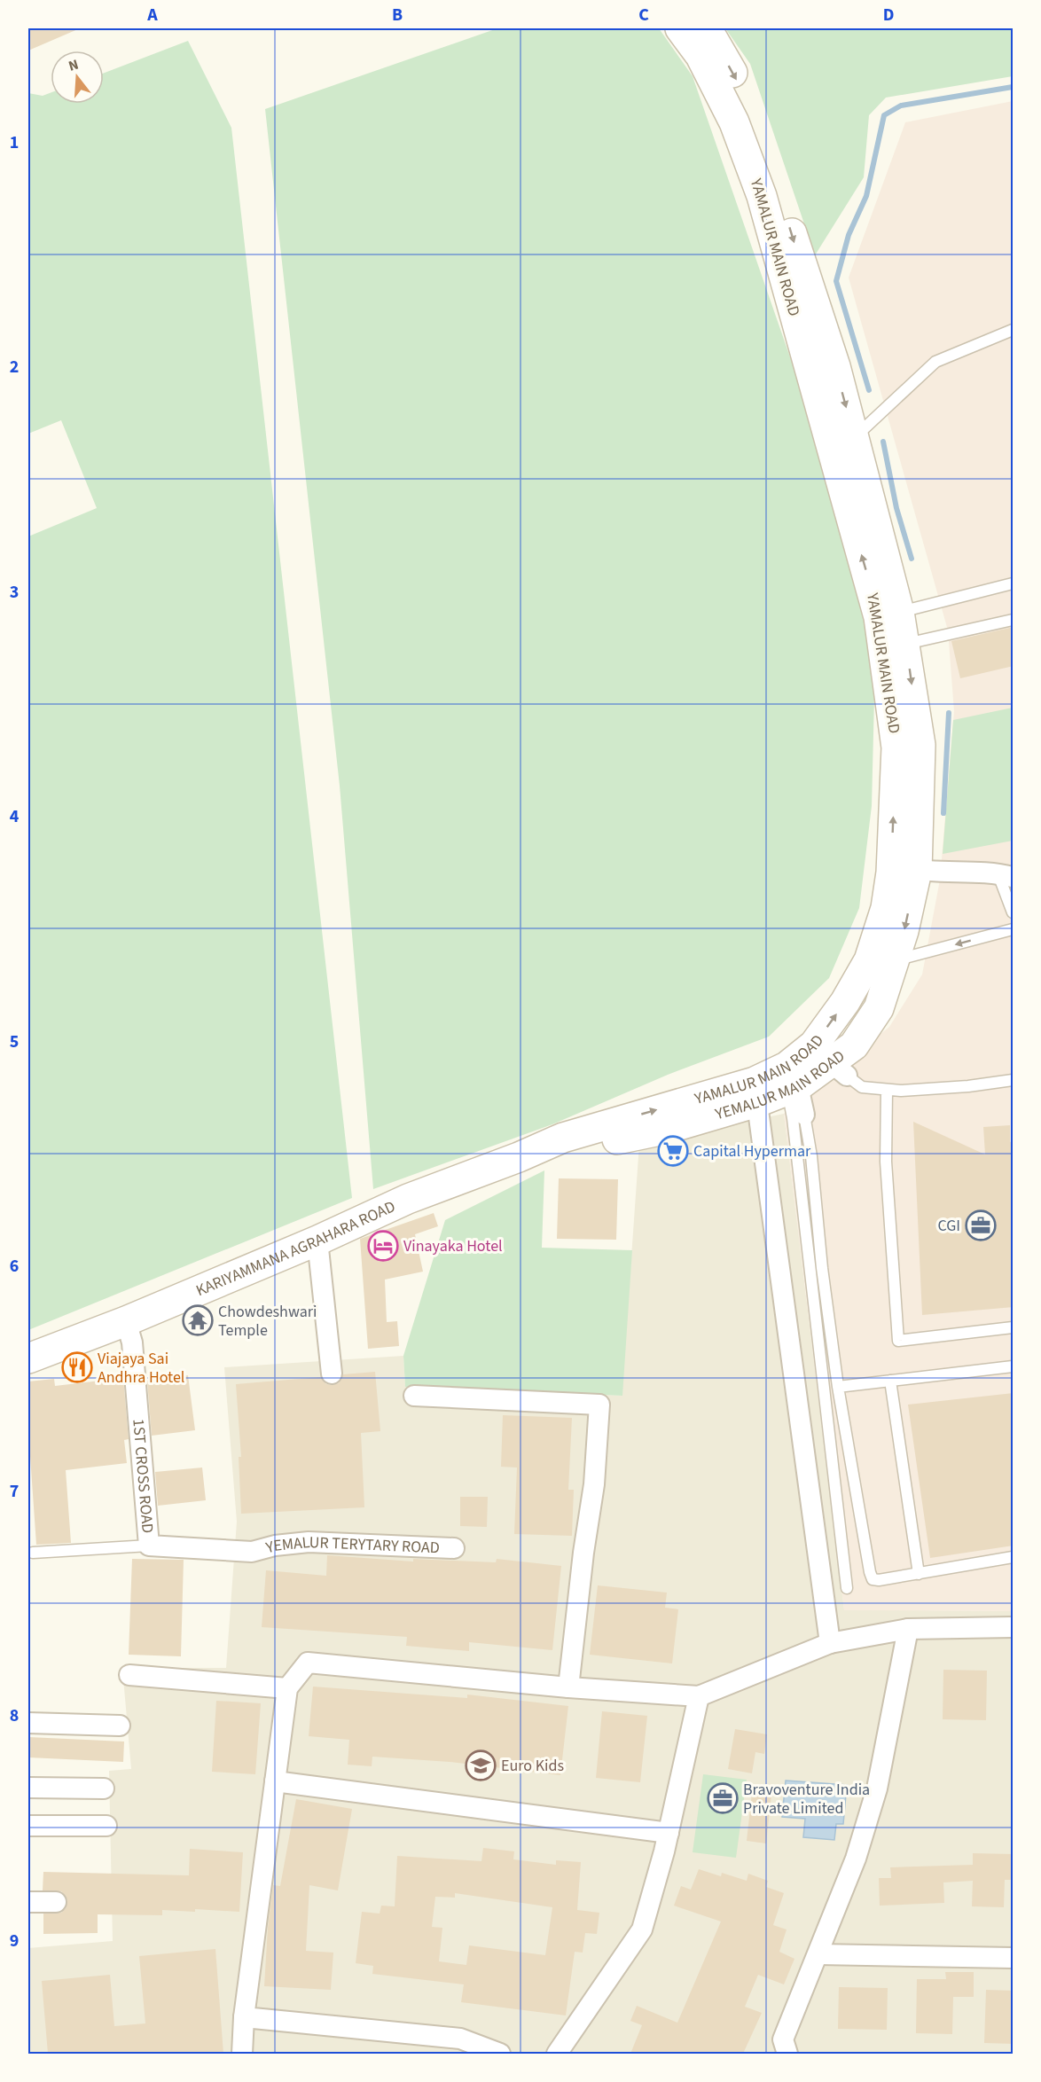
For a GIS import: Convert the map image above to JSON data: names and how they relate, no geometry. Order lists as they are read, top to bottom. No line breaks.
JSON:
{"streets":{"street":["YAMALUR MAIN ROAD","YEMALUR MAIN ROAD","KARIYAMMANA AGRAHARA ROAD","1ST CROSS ROAD","YEMALUR TERYTARY ROAD"]},"crossings":[["YAMALUR MAIN ROAD","YEMALUR MAIN ROAD"],["YAMALUR MAIN ROAD","KARIYAMMANA AGRAHARA ROAD"],["YEMALUR MAIN ROAD","KARIYAMMANA AGRAHARA ROAD"],["KARIYAMMANA AGRAHARA ROAD","1ST CROSS ROAD"],["1ST CROSS ROAD","YEMALUR TERYTARY ROAD"]],"places":{"supermarket":["Capital Hypermar"],"office":["CGI","Bravoventure India Private Limited"],"hotel":["Vinayaka Hotel"],"temple":["Chowdeshwari Temple"],"restaurant":["Viajaya Sai Andhra Hotel"],"school or university":["Euro Kids"]},"north":"top","grid":{"columns":["A","B","C","D"],"rows":["1","2","3","4","5","6","7","8","9"]}}
